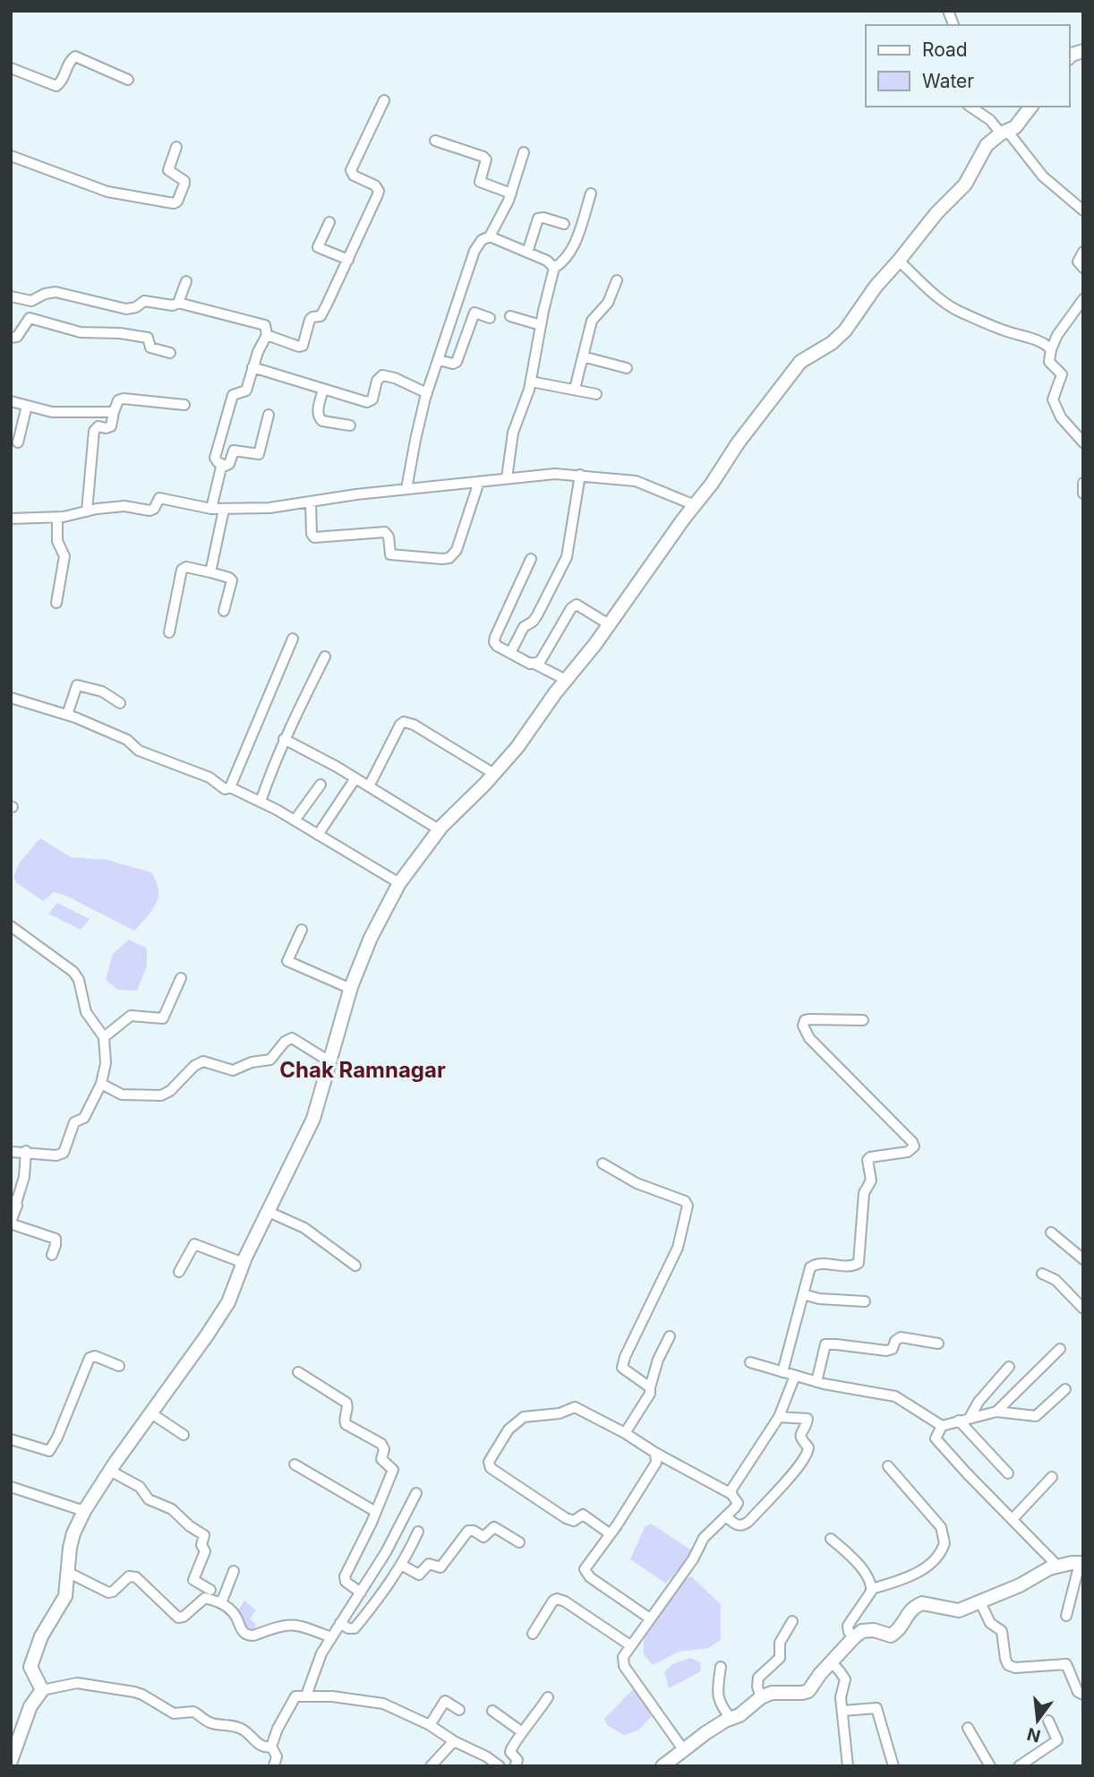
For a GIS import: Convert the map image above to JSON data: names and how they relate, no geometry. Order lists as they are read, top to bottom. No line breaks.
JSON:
{"districts":["Chak Ramnagar"],"legend":["Road","Water"],"north":"bottom"}
